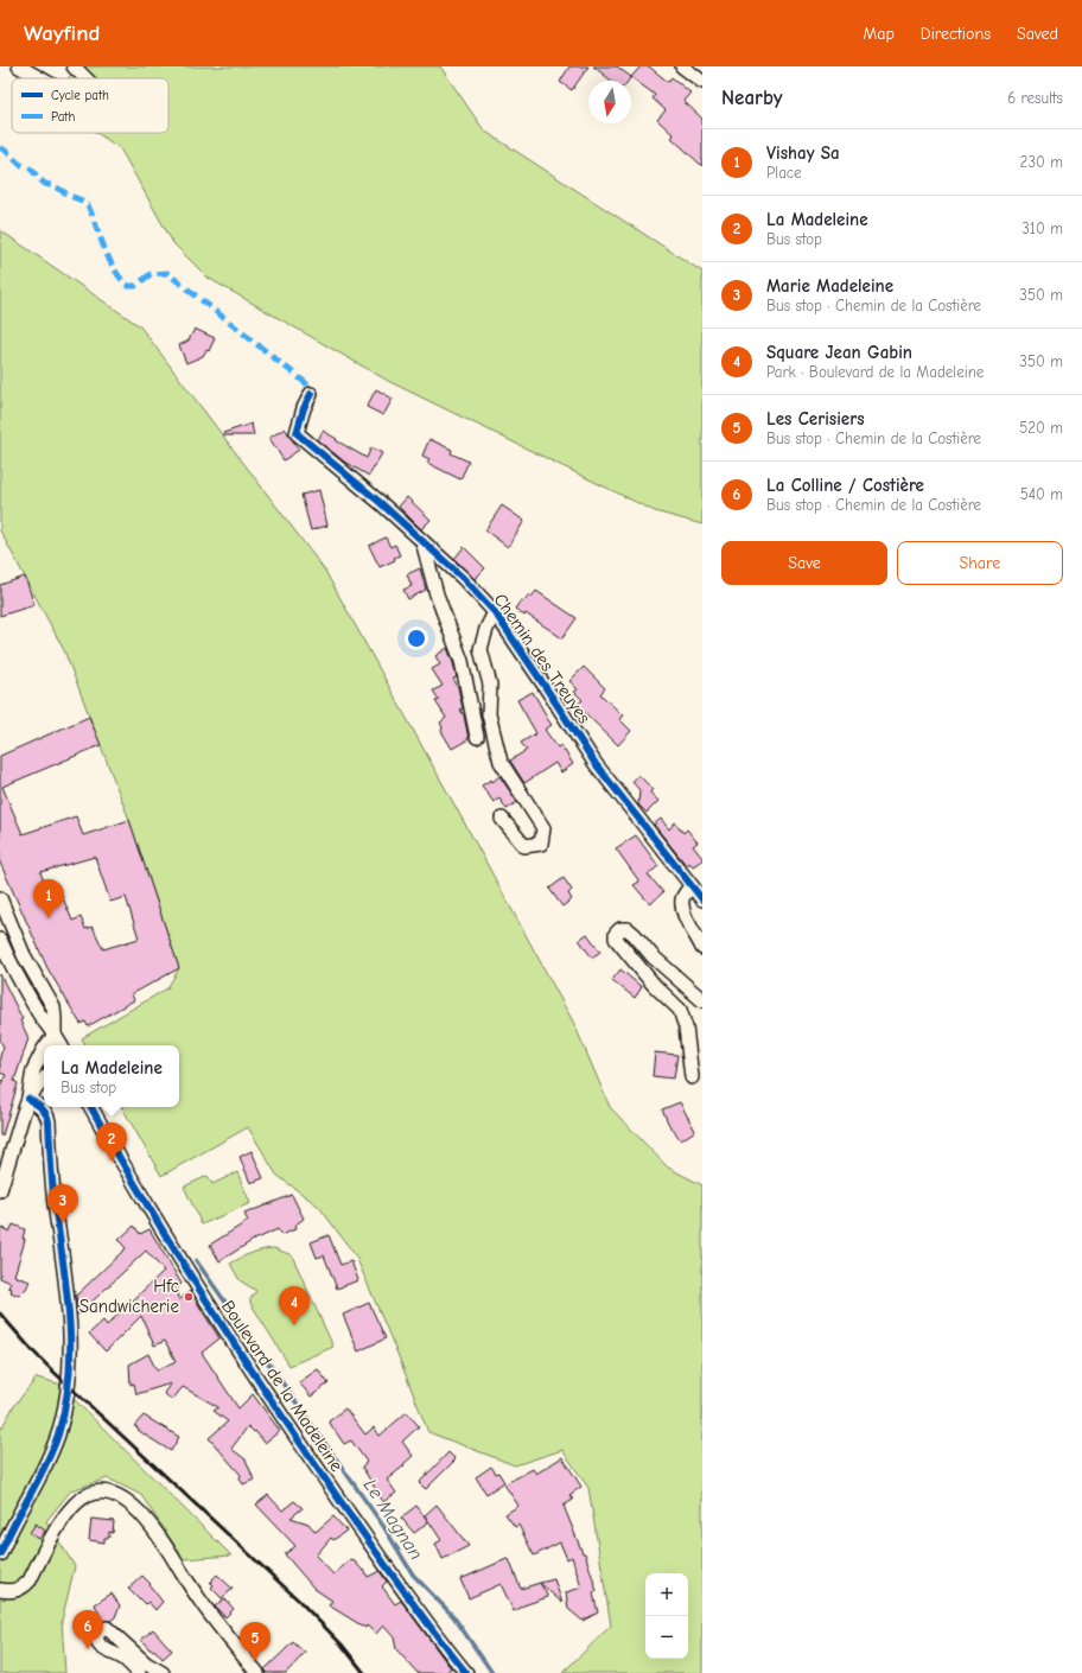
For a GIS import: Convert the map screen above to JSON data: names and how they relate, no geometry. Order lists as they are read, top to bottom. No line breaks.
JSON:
{"streets":{"street":["Chemin des Treuyes","Boulevard de la Madeleine"]},"water":["Le Magnan"],"places":["Hfc Sandwicherie"],"legend":["Cycle path","Path"],"north":"bottom","page":{"header":"Wayfind","nav":["Map","Directions","Saved"],"heading":["Nearby","6 results"],"list":[{"mark":"1","name":"Vishay Sa","note":"Place","value":"230 m"},{"mark":"2","name":"La Madeleine","note":"Bus stop","value":"310 m"},{"mark":"3","name":"Marie Madeleine","note":"Bus stop · Chemin de la Costière","value":"350 m"},{"mark":"4","name":"Square Jean Gabin","note":"Park · Boulevard de la Madeleine","value":"350 m"},{"mark":"5","name":"Les Cerisiers","note":"Bus stop · Chemin de la Costière","value":"520 m"},{"mark":"6","name":"La Colline / Costière","note":"Bus stop · Chemin de la Costière","value":"540 m"}],"buttons":["Save","Share"],"pins":["1","2","3","4","6","5"],"popup":["La Madeleine","Bus stop"],"map_buttons":["+","−"]}}
